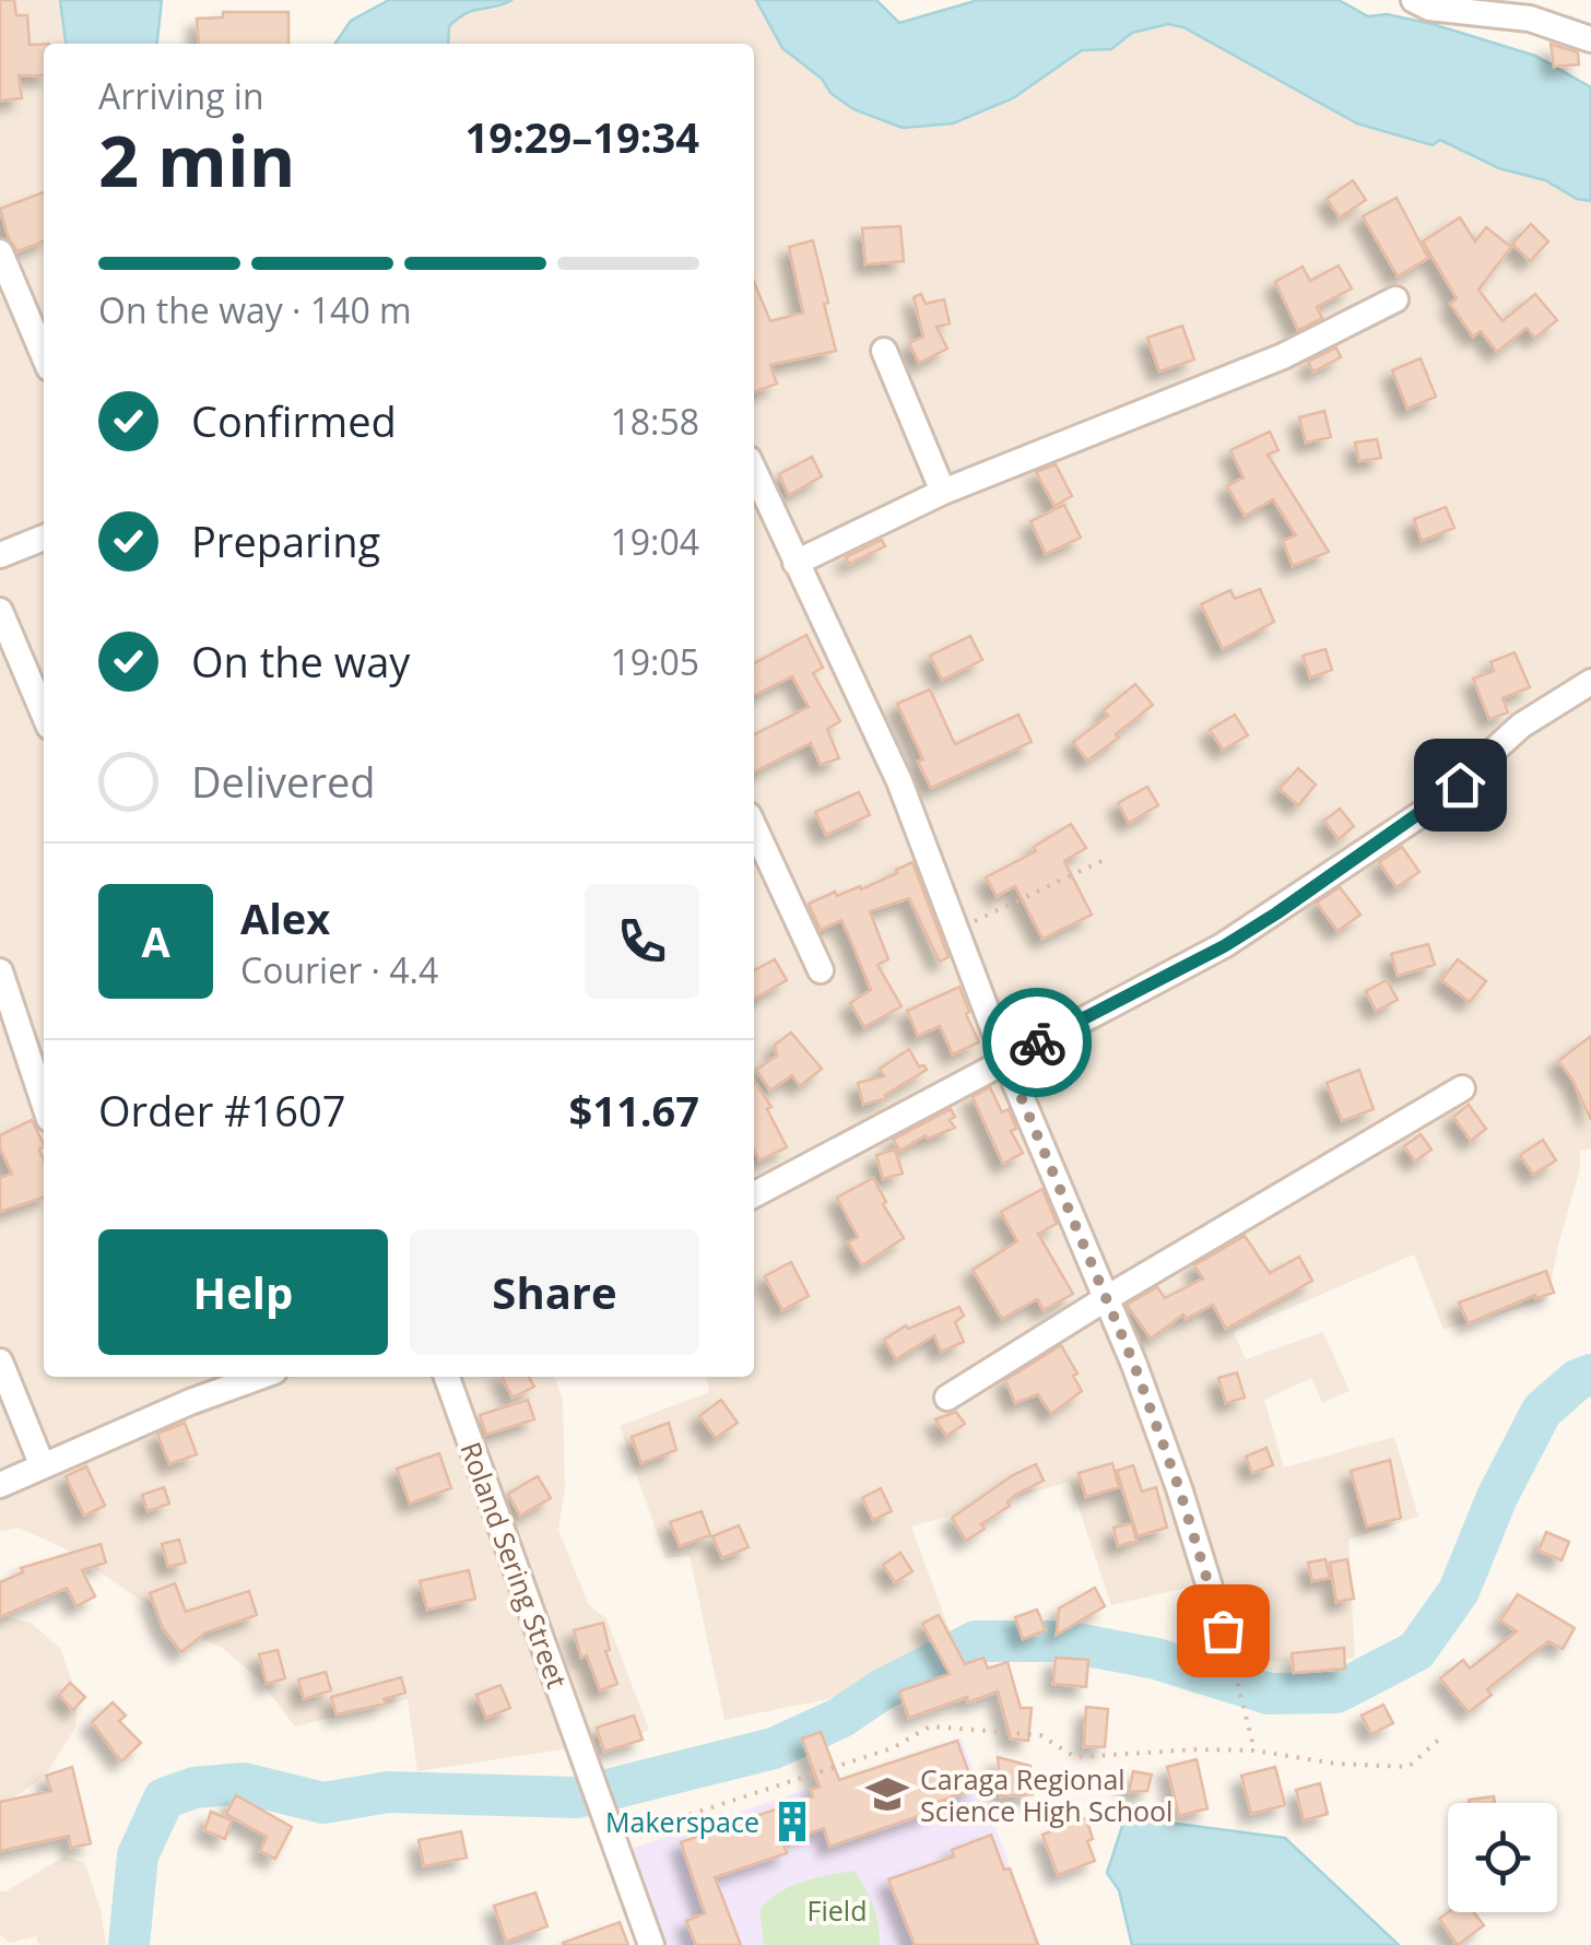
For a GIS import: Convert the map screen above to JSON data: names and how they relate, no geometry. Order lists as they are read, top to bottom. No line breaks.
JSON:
{"streets":{"street":["Roland Sering Street"]},"parks":["Field"],"places":{"school or university":["Caraga Regional Science High School"],"building":["Makerspace"]},"page":{"heading":["2 min","Arriving in","19:29–19:34"],"panel":["Alex","Courier · 4.4","Order #1607","$11.67"],"bar":"On the way · 140 m","list":[["Confirmed","18:58"],["Preparing","19:04"],["On the way","19:05"],"Delivered"],"round":"A","buttons":["Help","Share"]}}
